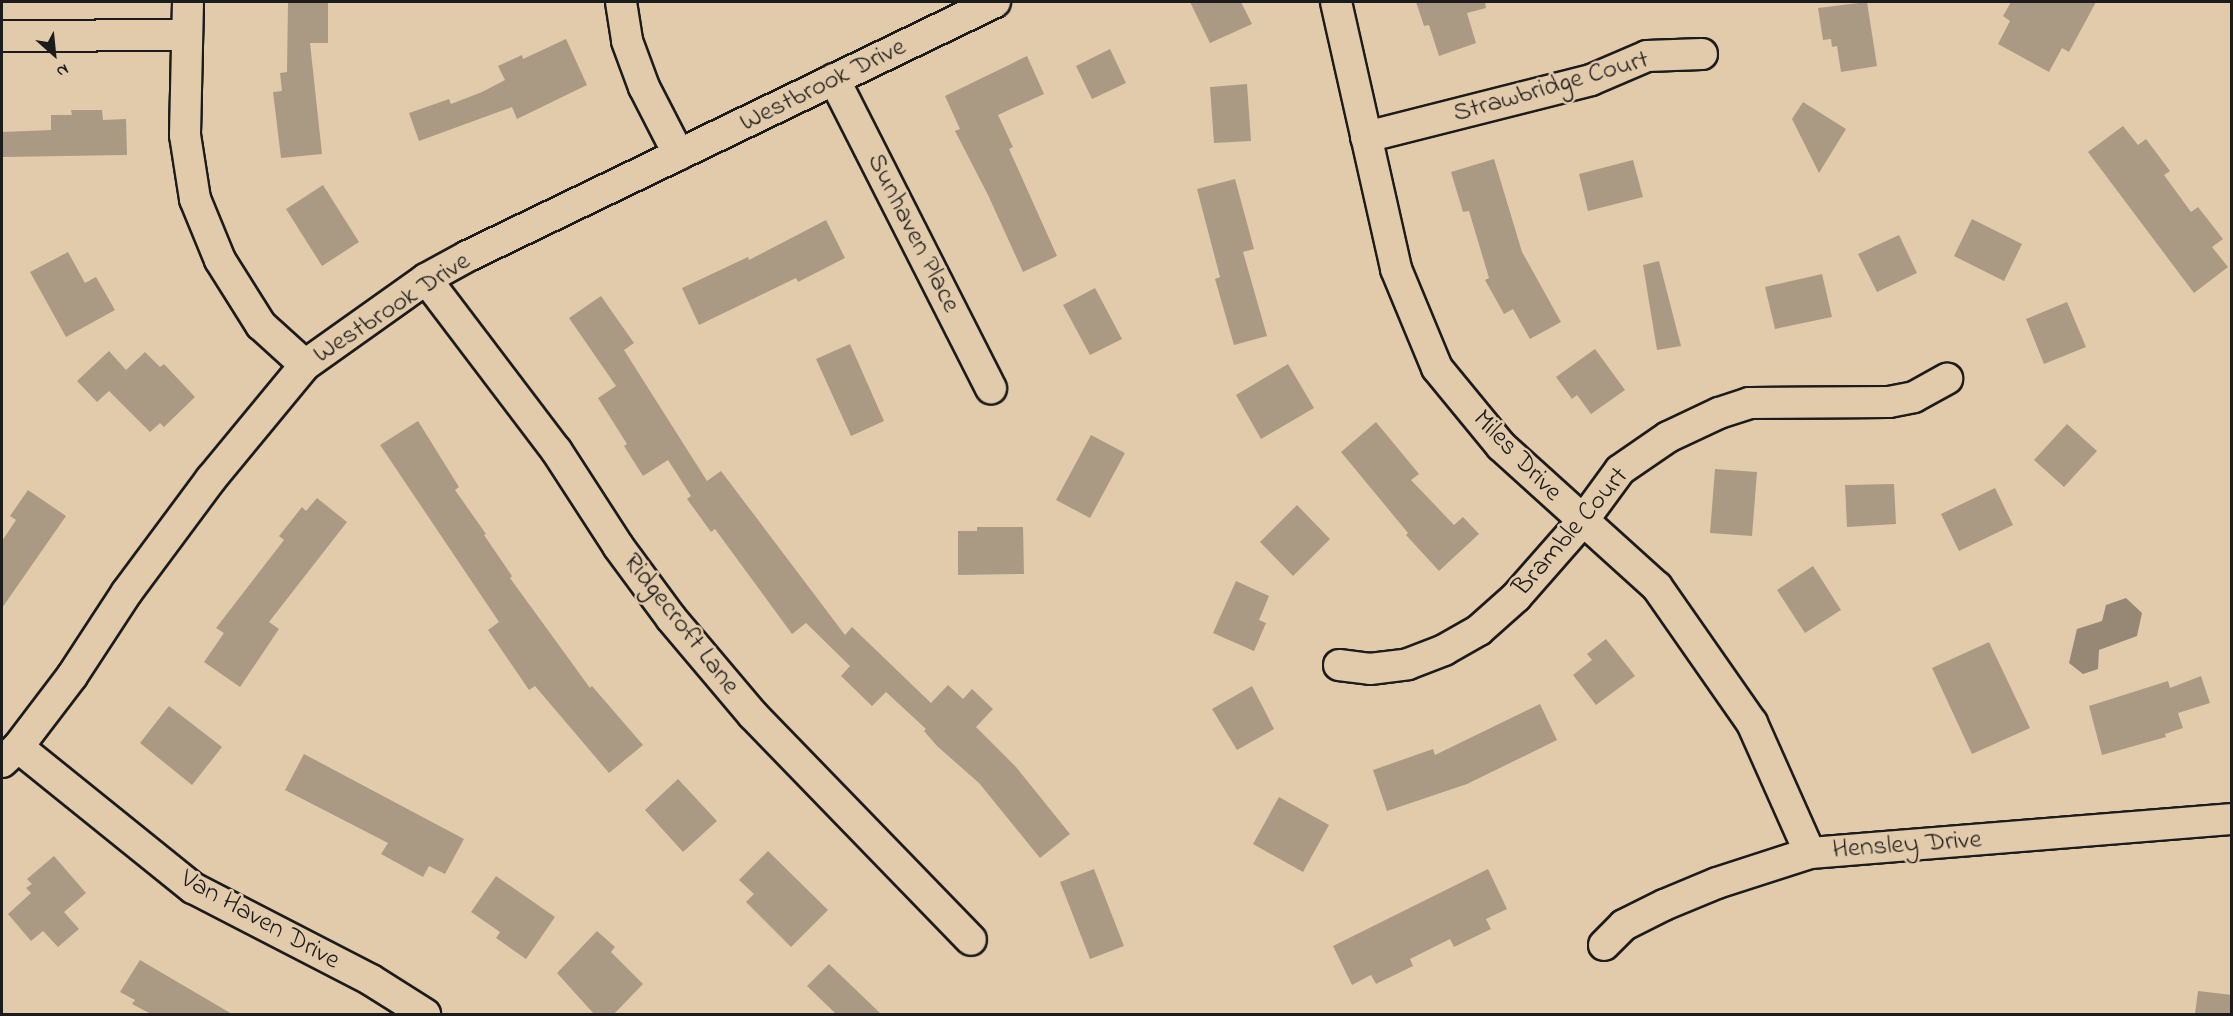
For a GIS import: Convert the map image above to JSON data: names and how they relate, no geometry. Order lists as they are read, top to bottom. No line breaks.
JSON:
{"streets":{"street":["Westbrook Drive","Strawbridge Court","Sunhaven Place","Miles Drive","Bramble Court","Ridgecroft Lane","Hensley Drive","Van Haven Drive"]},"crossings":[["Westbrook Drive","Sunhaven Place"],["Westbrook Drive","Ridgecroft Lane"],["Westbrook Drive","Van Haven Drive"],["Strawbridge Court","Miles Drive"],["Miles Drive","Bramble Court"],["Miles Drive","Hensley Drive"]],"north":"bottom right"}
